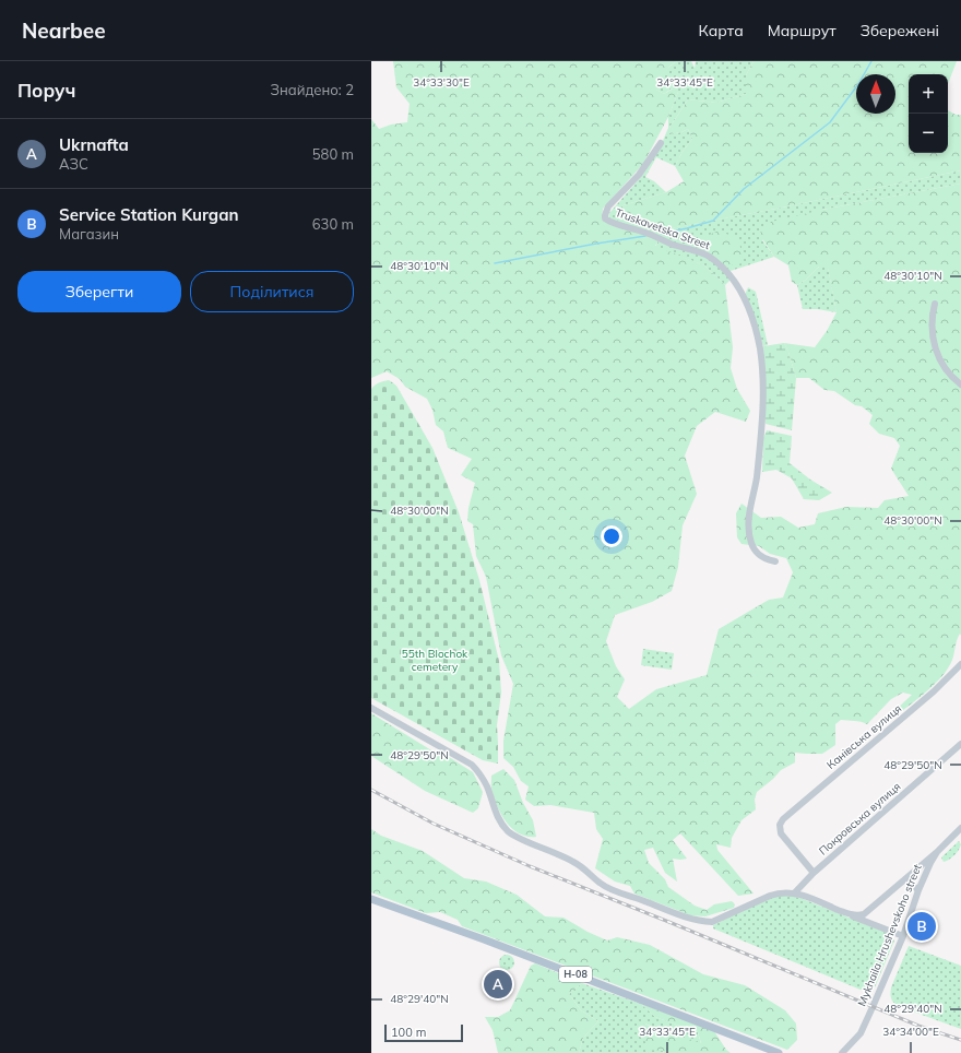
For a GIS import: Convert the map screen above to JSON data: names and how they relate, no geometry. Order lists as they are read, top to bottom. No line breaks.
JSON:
{"streets":{"main road":["Н-08"],"street":["Truskavetska Street","Канівська вулиця","Покровська вулиця","Mykhaila Hrushevskoho street"]},"crossings":[["Канівська вулиця","Покровська вулиця"]],"parks":["55th Blochok cemetery"],"scale_bar":"100 m","north":"top","page":{"header":"Nearbee","nav":["Карта","Маршрут","Збережені"],"heading":["Поруч","Знайдено: 2"],"map_buttons":["+","−"],"list":[{"mark":"A","name":"Ukrnafta","note":"АЗС","value":"580 m"},{"mark":"B","name":"Service Station Kurgan","note":"Магазин","value":"630 m"}],"buttons":["Зберегти","Поділитися"],"pins":["B","A"],"scale":"100 m"},"coordinates":["34°33'30\"E","34°33'45\"E","48°30'10\"N","48°30'00\"N","48°29'50\"N","48°29'40\"N","34°34'00\"E"]}
